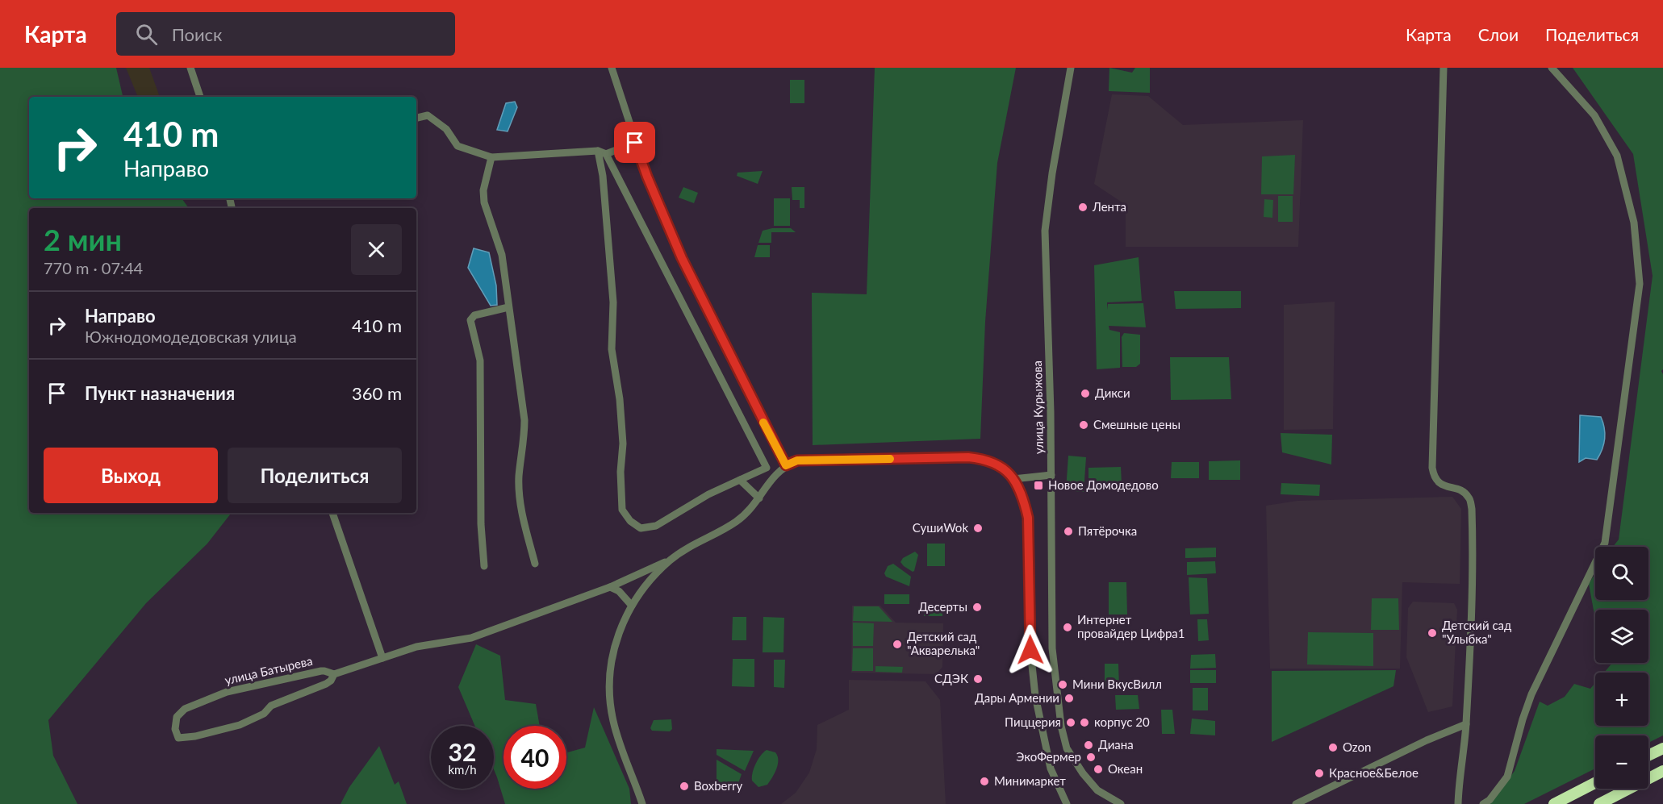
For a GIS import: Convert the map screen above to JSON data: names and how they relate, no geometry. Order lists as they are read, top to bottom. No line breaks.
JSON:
{"streets":{"street":["улица Курыжова","улица Батырева"]},"places":{"other":["Лента","Дикси","Смешные цены","СушиWok","Пятёрочка","Десерты","Интернет провайдер Цифра1","Детский сад \"Улыбка\"","Детский сад \"Акварелька\"","СДЭК","Мини ВкусВилл","Дары Армении","Пиццерия","корпус 20","Диана","Ozon","ЭкоФермер","Океан","Красное&Белое","Минимаркет","Boxberry"],"transit":["Новое Домодедово"]},"page":{"header":"Карта","search":"Поиск","nav":["Карта","Слои","Поделиться"],"turn":["410 m","Направо"],"heading":["2 мин","770 m · 07:44"],"list":[{"name":"Направо","note":"Южнодомодедовская улица","value":"410 m"},{"name":"Пункт назначения","value":"360 m"}],"buttons":["Выход","Поделиться"],"map_buttons":["+","−"],"speed":"32 km/h","limit":"40"}}
